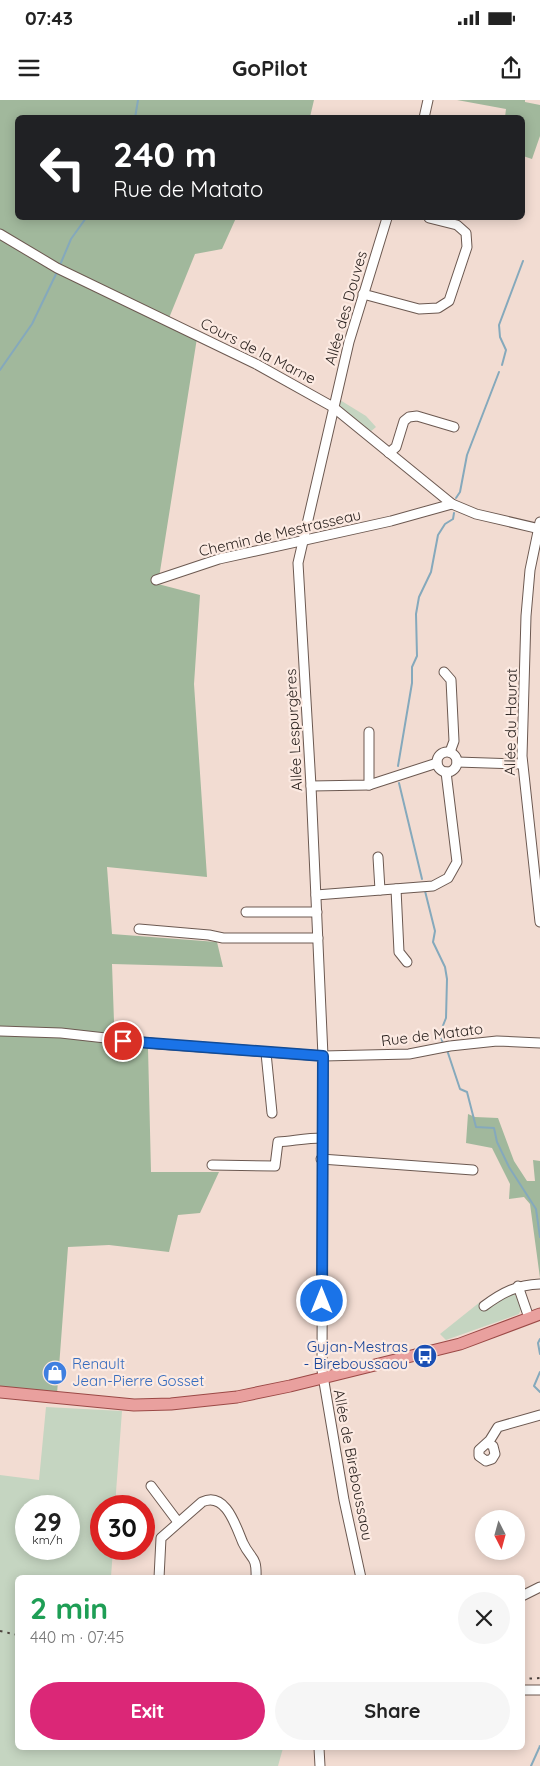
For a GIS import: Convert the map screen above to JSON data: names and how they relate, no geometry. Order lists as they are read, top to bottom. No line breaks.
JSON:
{"streets":{"street":["Allée des Douves","Cours de la Marne","Chemin de Mestrasseau","Allée du Haurat","Allée Lespurgères","Rue de Matato","Allée de Bireboussaou"]},"crossings":[["Allée des Douves","Cours de la Marne"],["Allée des Douves","Allée Lespurgères"],["Cours de la Marne","Chemin de Mestrasseau"],["Cours de la Marne","Allée du Haurat"],["Cours de la Marne","Allée Lespurgères"],["Chemin de Mestrasseau","Allée Lespurgères"],["Allée Lespurgères","Rue de Matato"],["Allée Lespurgères","Allée de Bireboussaou"],["Rue de Matato","Allée de Bireboussaou"]],"places":{"bus stop":["Gujan-Mestras - Bireboussaou"],"shop":["Renault Jean-Pierre Gosset"]},"north":"bottom","page":{"status":"07:43","header":"GoPilot","turn":["240 m","Rue de Matato"],"speed":"29 km/h","limit":"30","heading":["2 min","440 m · 07:45"],"buttons":["Exit","Share"]}}
